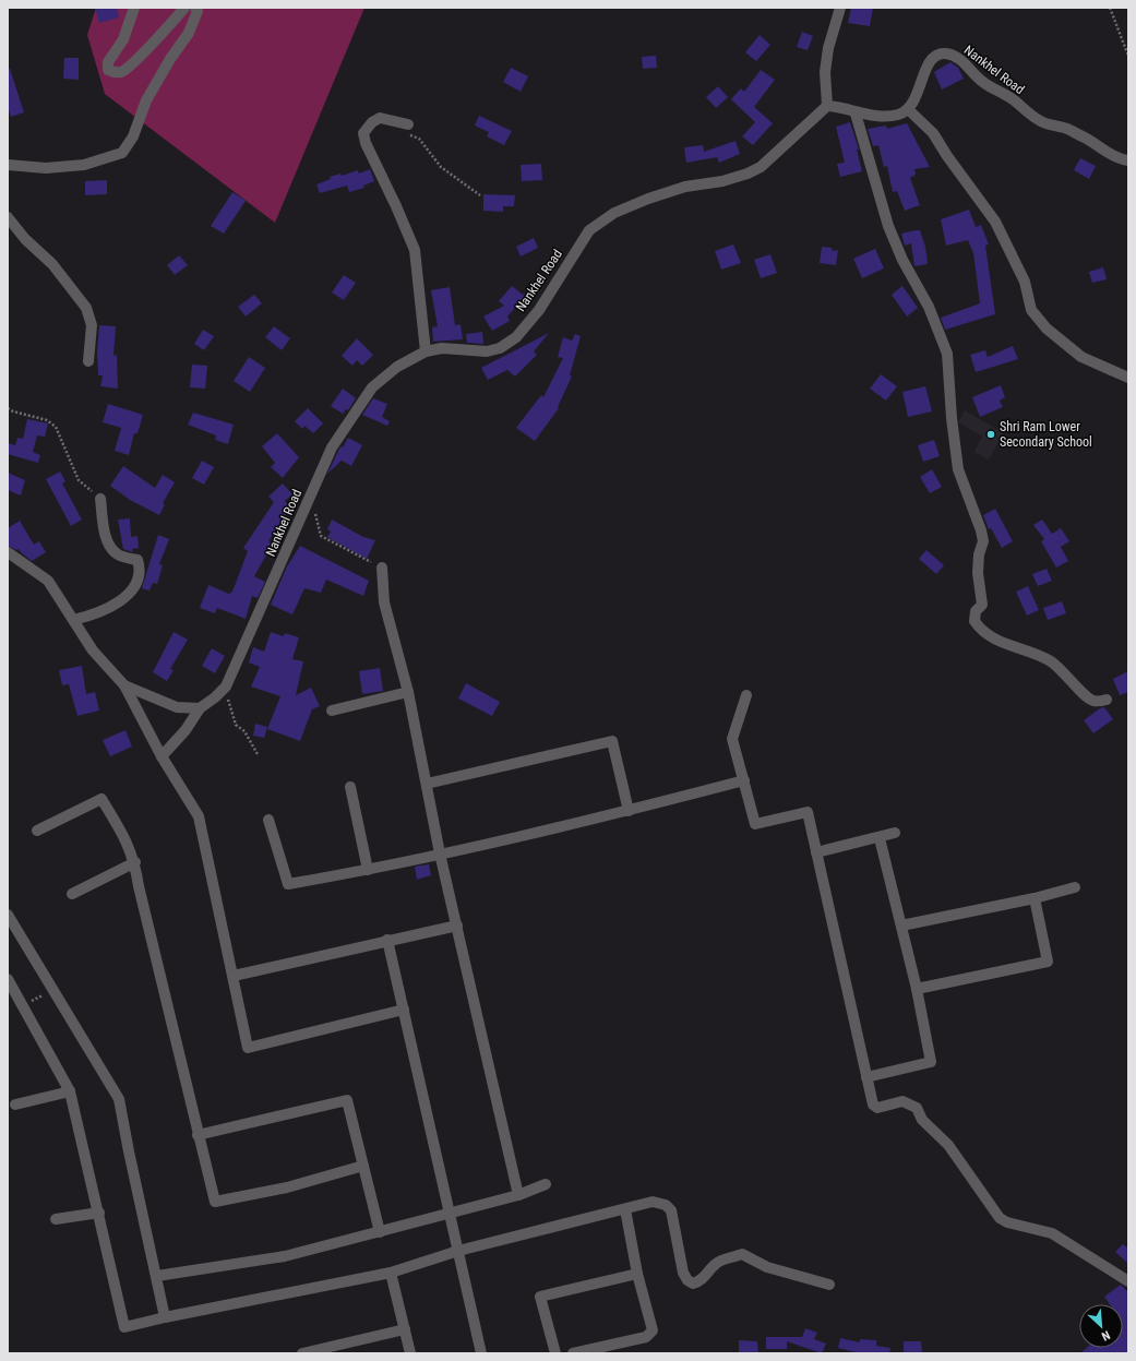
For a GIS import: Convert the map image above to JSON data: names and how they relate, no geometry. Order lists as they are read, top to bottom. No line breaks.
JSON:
{"streets":{"street":["Nankhel Road"]},"places":["Shri Ram Lower Secondary School"],"north":"bottom right"}
